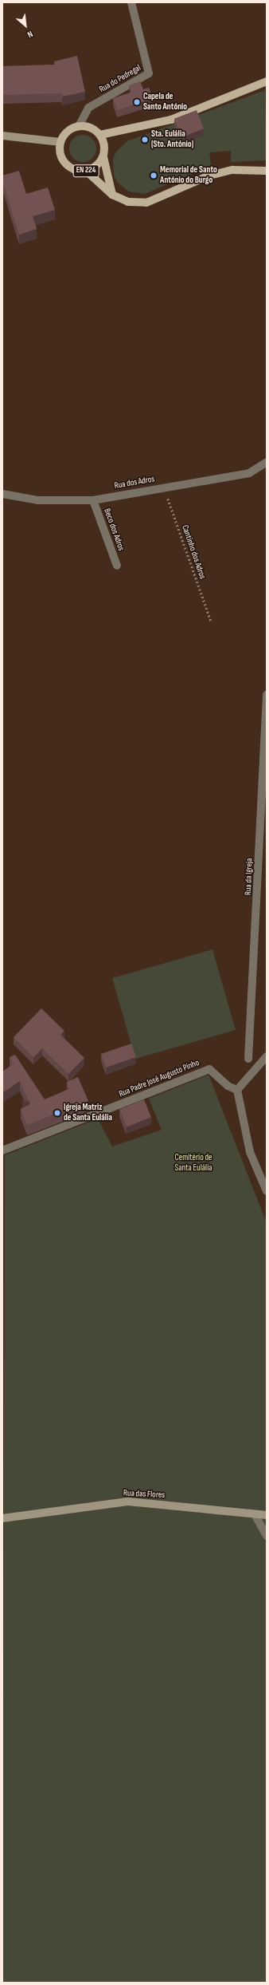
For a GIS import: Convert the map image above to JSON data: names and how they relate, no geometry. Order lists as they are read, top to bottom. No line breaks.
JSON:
{"streets":{"main road":["EN 224"],"street":["Rua do Pedregal","Rua dos Adros","Beco dos Adros","Rua da Igreja","Rua Padre José Augusto Pinho","Rua das Flores"],"path":["Cantinho dos Adros"]},"crossings":[["Rua do Pedregal","EN 224"],["Rua dos Adros","Beco dos Adros"],["Rua dos Adros","Cantinho dos Adros"]],"parks":["Cemitério de Santa Eulália"],"places":["Capela de Santo António","Sta. Eulália (Sto. António)","Memorial de Santo António do Burgo","Igreja Matriz de Santa Eulália"],"north":"bottom right"}
